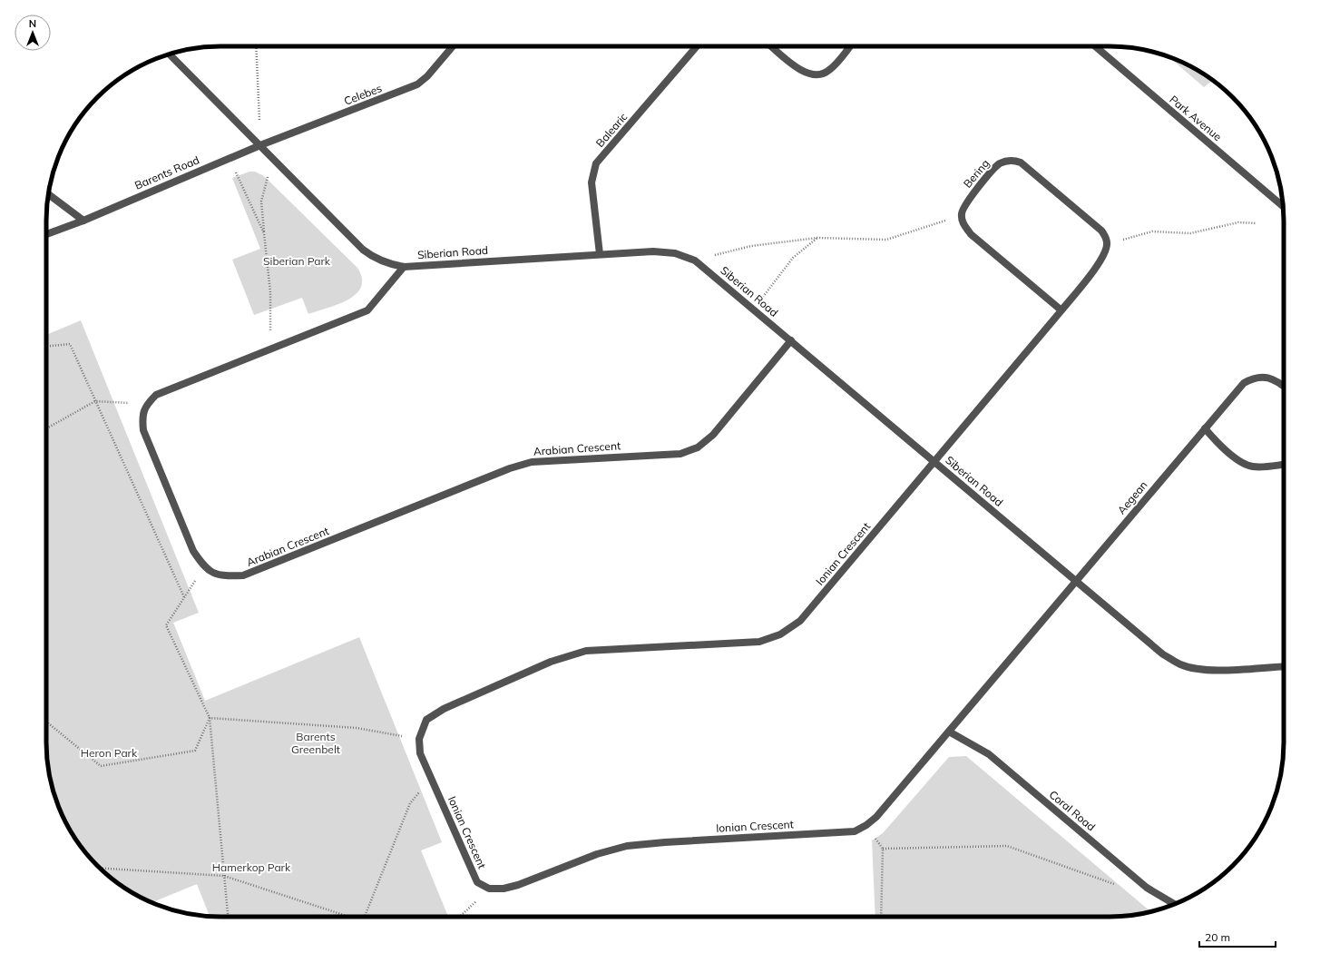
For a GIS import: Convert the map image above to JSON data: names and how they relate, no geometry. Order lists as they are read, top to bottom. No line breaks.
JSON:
{"streets":{"street":["Celebes","Park Avenue","Balearic","Barents Road","Bering","Siberian Road","Arabian Crescent","Aegean","Ionian Crescent","Coral Road"]},"crossings":[["Celebes","Barents Road"],["Celebes","Siberian Road"],["Balearic","Siberian Road"],["Barents Road","Siberian Road"],["Siberian Road","Arabian Crescent"],["Siberian Road","Aegean"],["Siberian Road","Ionian Crescent"],["Aegean","Ionian Crescent"],["Ionian Crescent","Coral Road"]],"parks":["Siberian Park","Barents Greenbelt","Heron Park","Hamerkop Park"],"scale_bar":"20 m","north":"top"}
